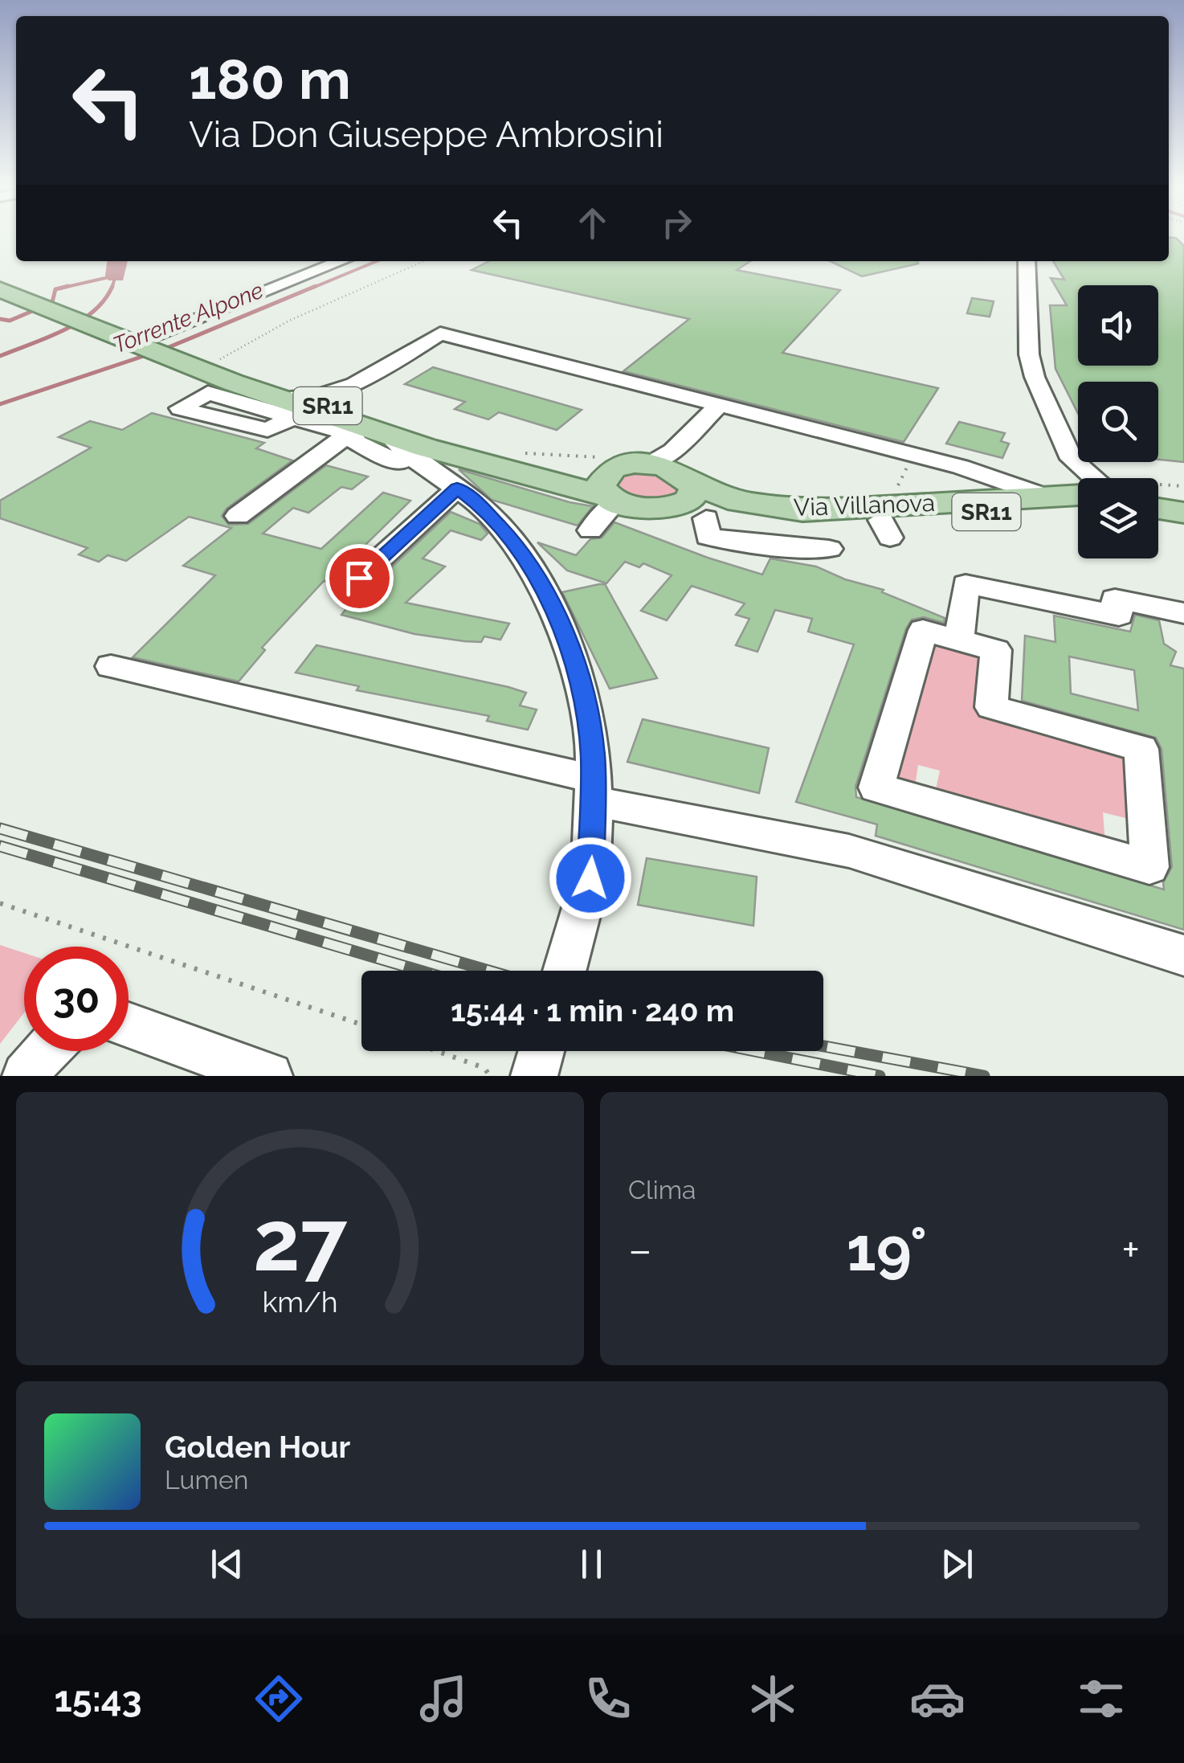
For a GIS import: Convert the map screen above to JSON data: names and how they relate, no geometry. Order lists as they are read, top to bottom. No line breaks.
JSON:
{"streets":{"main road":["SR11","Via Villanova"]},"crossings":[["SR11","Via Villanova"]],"water":["Torrente Alpone"],"page":{"turn":["180 m","Via Don Giuseppe Ambrosini"],"limit":"30","trip":"15:44 · 1 min · 240 m","tile":"Clima","heat":["−","19°","+"],"song":["Golden Hour","Lumen"],"tabs":"15:43","gauge":["27","km/h"]}}
